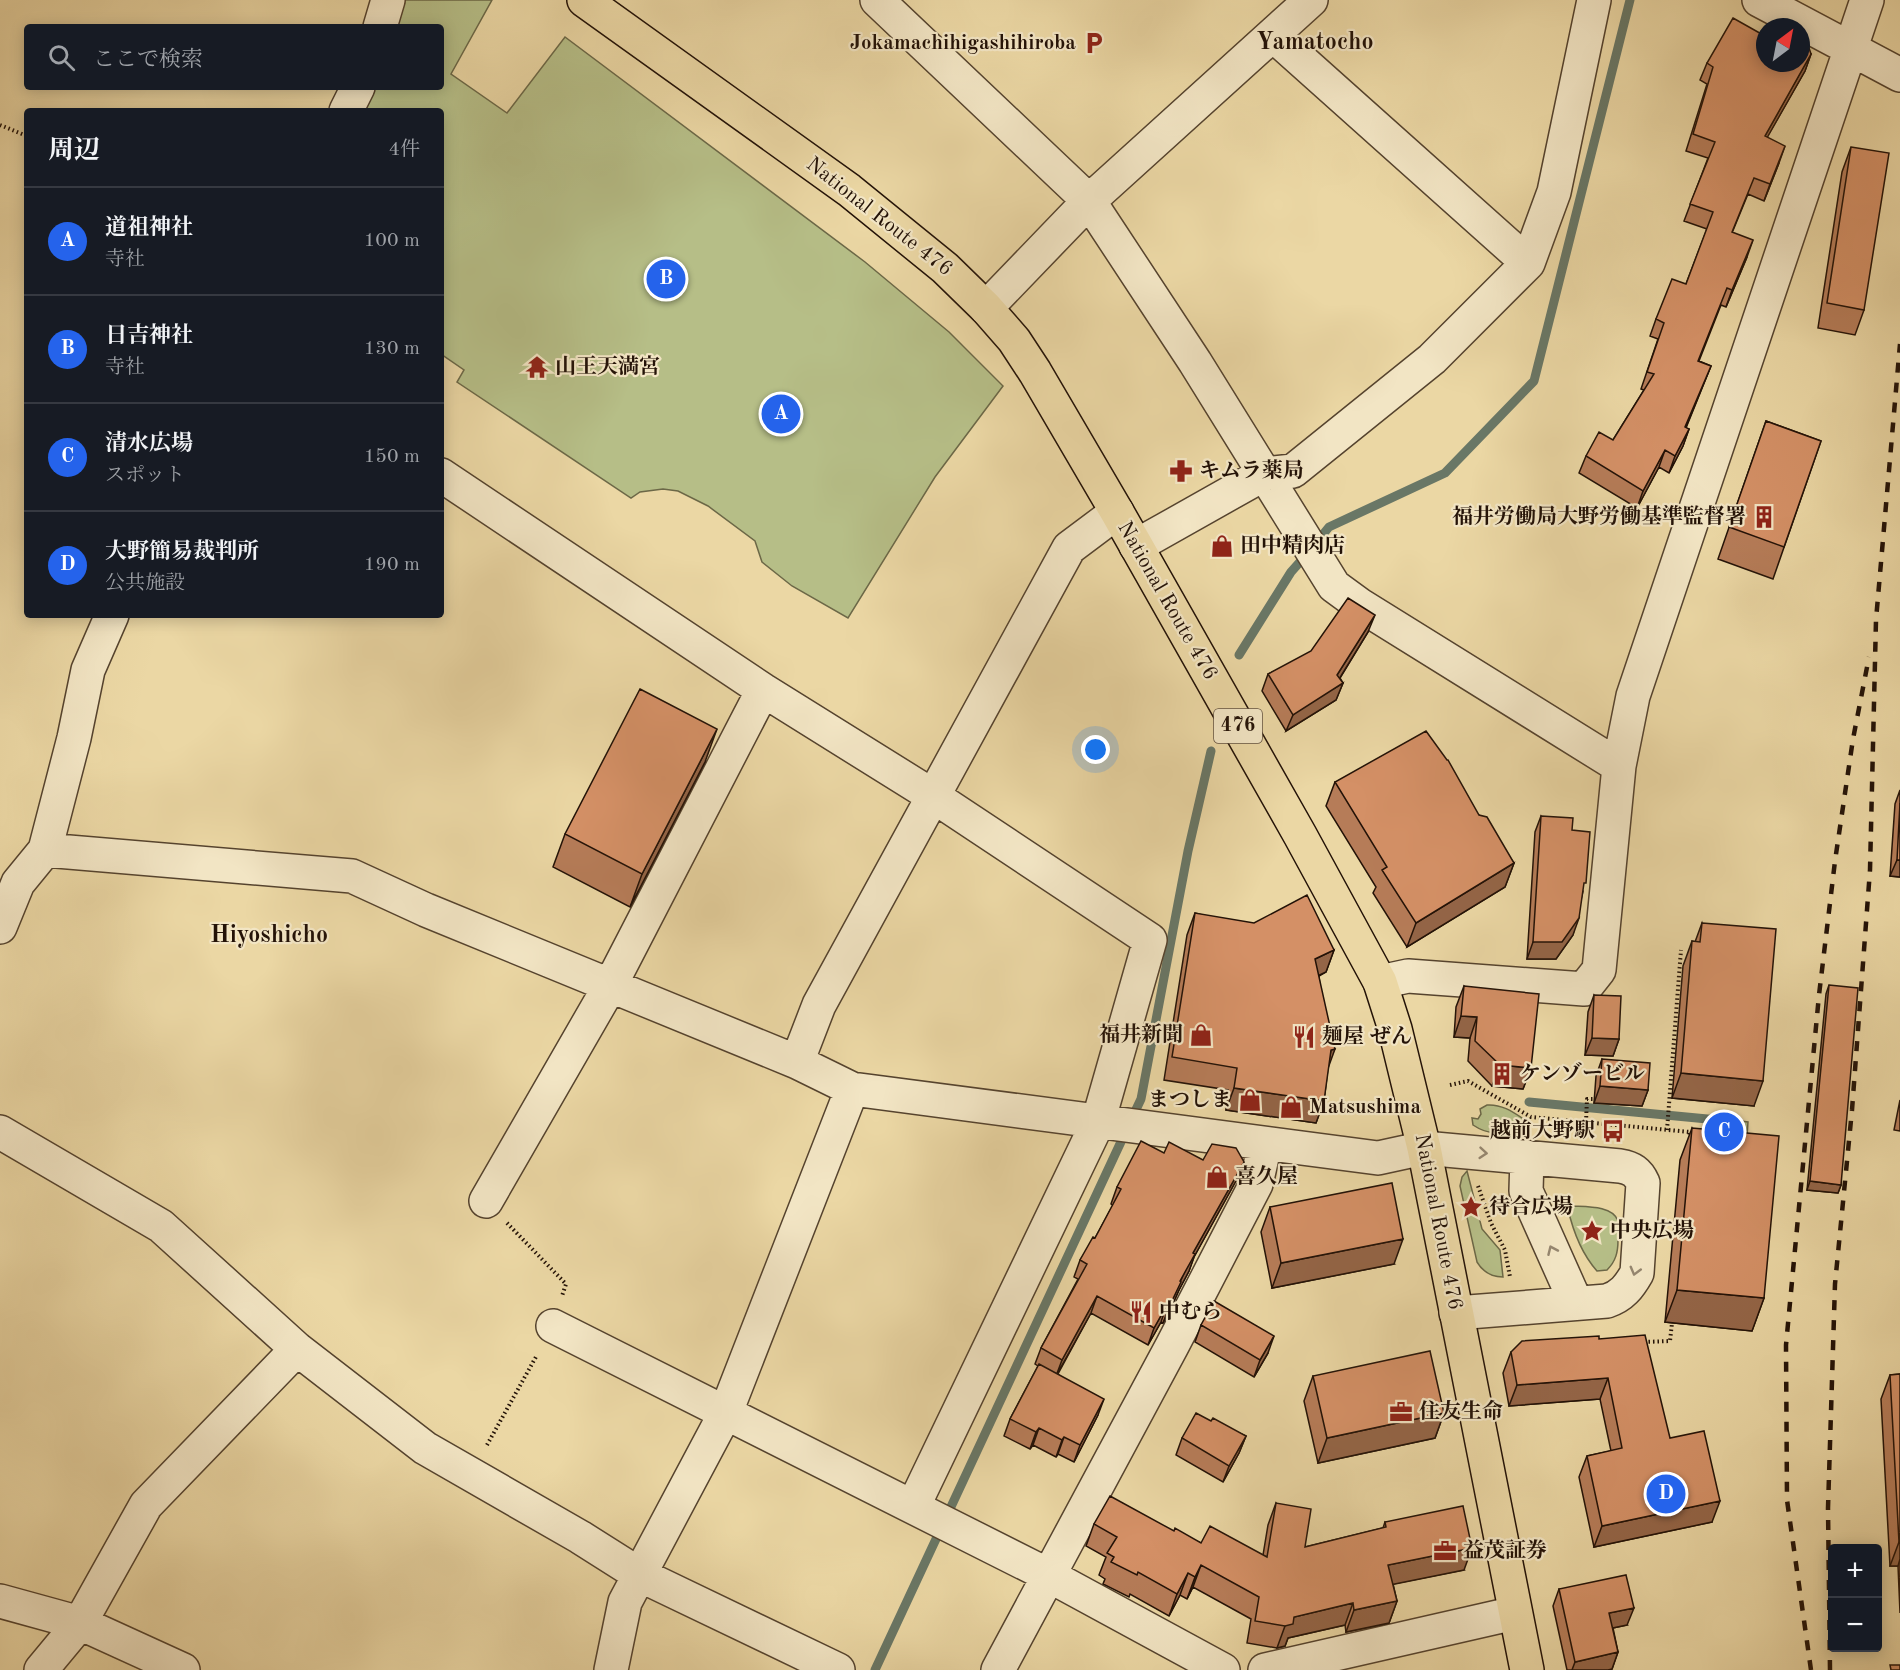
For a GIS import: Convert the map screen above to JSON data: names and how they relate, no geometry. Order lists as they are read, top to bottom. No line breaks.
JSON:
{"streets":{"highway":["National Route 476","476"]},"districts":["Yamatocho","Hiyoshicho"],"places":{"parking":["Jokamachihigashihiroba"],"temple":["山王天満宮"],"pharmacy":["キムラ薬局"],"building":["福井労働局大野労働基準監督署","ケンゾービル"],"shop":["田中精肉店","福井新聞","まつしま","Matsushima","喜久屋"],"restaurant":["麺屋 ぜん","中むら"],"bus stop":["越前大野駅"],"place":["待合広場","中央広場"],"office":["住友生命","益茂証券"]},"north":"top right","page":{"search":"ここで検索","heading":["周辺","4件"],"list":[{"mark":"A","name":"道祖神社","note":"寺社","value":"100 m"},{"mark":"B","name":"日吉神社","note":"寺社","value":"130 m"},{"mark":"C","name":"清水広場","note":"スポット","value":"150 m"},{"mark":"D","name":"大野簡易裁判所","note":"公共施設","value":"190 m"}],"pins":["B","A","C","D"],"map_buttons":["+","−"]}}
